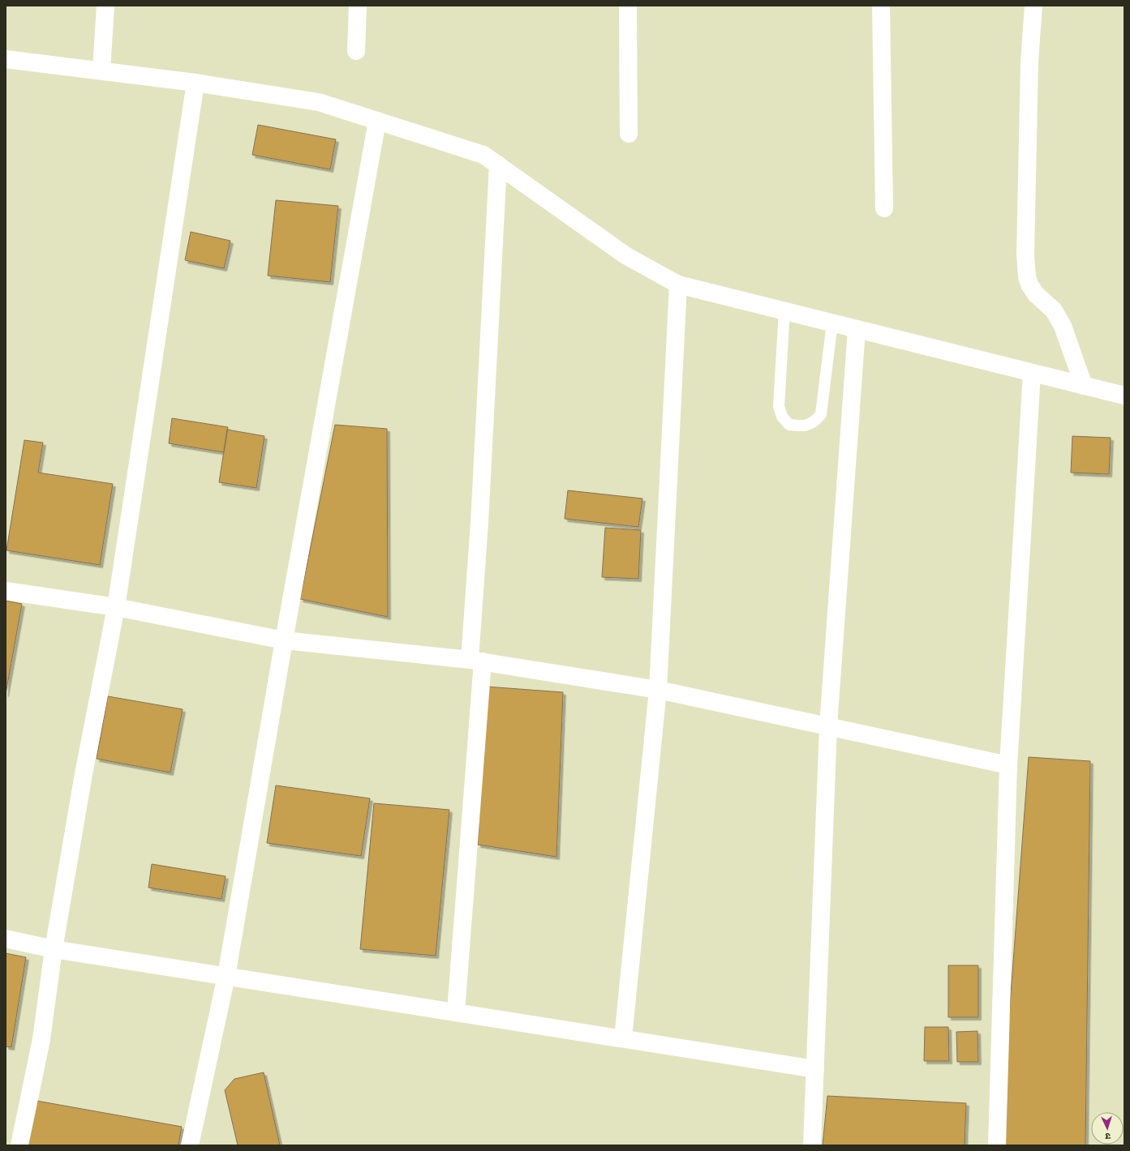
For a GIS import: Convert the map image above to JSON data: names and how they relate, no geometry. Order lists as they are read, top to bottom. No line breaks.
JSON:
{"north":"bottom"}
